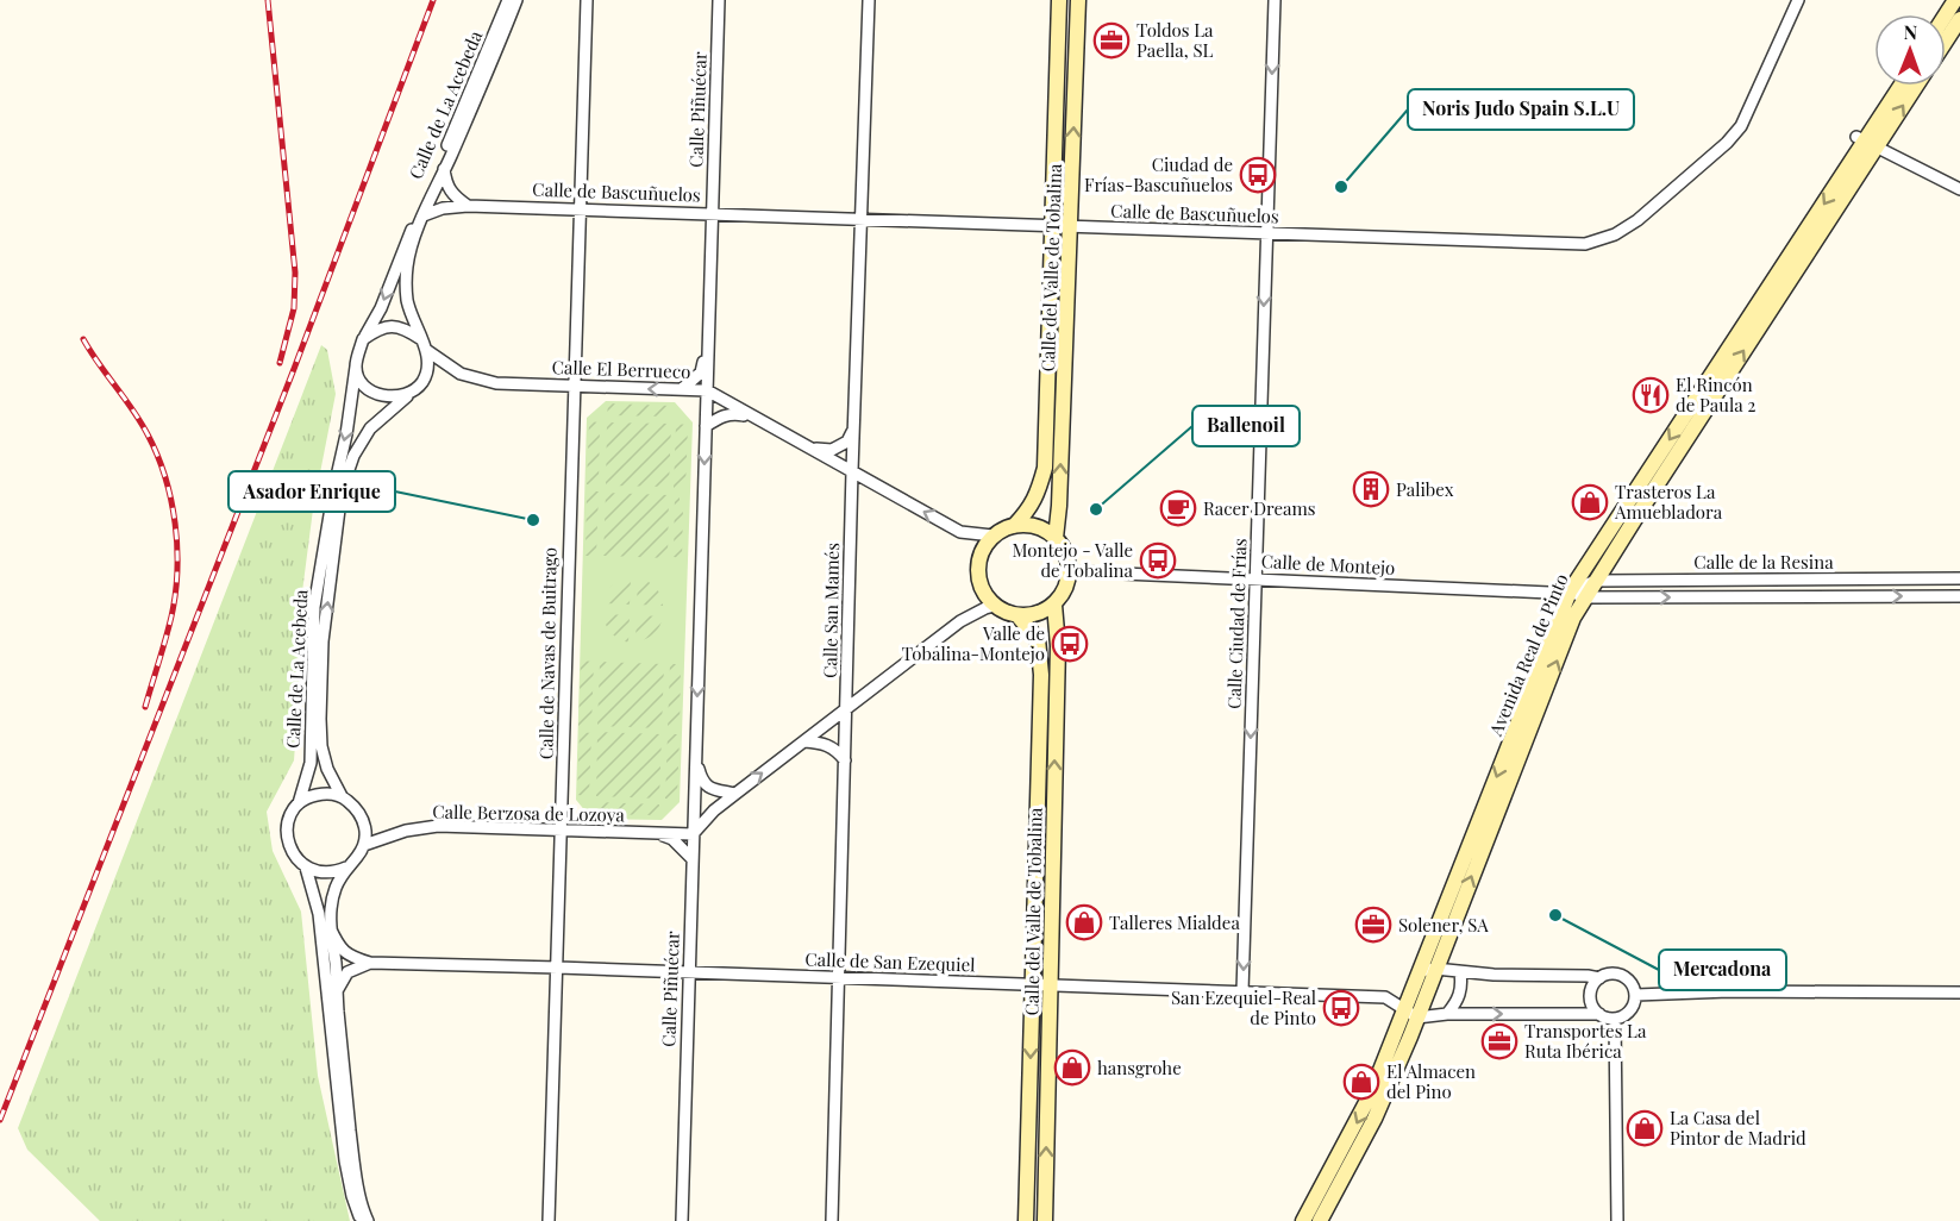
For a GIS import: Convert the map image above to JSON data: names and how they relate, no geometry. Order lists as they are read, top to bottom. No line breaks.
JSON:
{"streets":{"main road":["Calle del Valle de Tobalina","Avenida Real de Pinto"],"street":["Calle de La Acebeda","Calle Piñuécar","Calle de Bascuñuelos","Calle El Berrueco","Calle de la Resina","Calle de Montejo","Calle San Mamés","Calle Ciudad de Frías","Calle de Navas de Buitrago","Calle Berzosa de Lozoya","Calle de San Ezequiel"]},"crossings":[["Calle de La Acebeda","Calle de Bascuñuelos"],["Calle de La Acebeda","Calle El Berrueco"],["Calle de La Acebeda","Calle de Navas de Buitrago"],["Calle de La Acebeda","Calle Berzosa de Lozoya"],["Calle Piñuécar","Calle de Bascuñuelos"],["Calle Piñuécar","Calle El Berrueco"],["Calle Piñuécar","Calle Berzosa de Lozoya"],["Calle Piñuécar","Calle de San Ezequiel"],["Calle de Bascuñuelos","Calle del Valle de Tobalina"],["Calle de Bascuñuelos","Calle El Berrueco"],["Calle de Bascuñuelos","Calle San Mamés"],["Calle de Bascuñuelos","Calle Ciudad de Frías"],["Calle de Bascuñuelos","Calle de Navas de Buitrago"],["Calle del Valle de Tobalina","Calle El Berrueco"],["Calle del Valle de Tobalina","Calle de Montejo"],["Calle del Valle de Tobalina","Calle de San Ezequiel"],["Calle El Berrueco","Calle de Montejo"],["Calle El Berrueco","Calle San Mamés"],["Calle El Berrueco","Calle de Navas de Buitrago"],["Calle de la Resina","Calle de Montejo"],["Calle de la Resina","Avenida Real de Pinto"],["Calle de Montejo","Calle Ciudad de Frías"],["Calle de Montejo","Avenida Real de Pinto"],["Calle San Mamés","Calle de San Ezequiel"],["Calle Ciudad de Frías","Calle de San Ezequiel"],["Calle de Navas de Buitrago","Calle Berzosa de Lozoya"],["Calle de Navas de Buitrago","Calle de San Ezequiel"],["Avenida Real de Pinto","Calle de San Ezequiel"]],"one_way":["Calle El Berrueco","Calle Ciudad de Frías"],"places":{"office":["Toldos La Paella, SL","Solener, SA","Transportes La Ruta Ibérica"],"bus stop":["Ciudad de Frías-Bascuñuelos","Montejo - Valle de Tobalina","Valle de Tobalina-Montejo","San Ezequiel-Real de Pinto"],"other":["Noris Judo Spain S.L.U","Ballenoil","Asador Enrique","Mercadona"],"restaurant":["El Rincón de Paula 2"],"building":["Palibex"],"shop":["Trasteros La Amuebladora","Talleres Mialdea","hansgrohe","El Almacen del Pino","La Casa del Pintor de Madrid"],"cafe":["Racer Dreams"]},"north":"top"}
